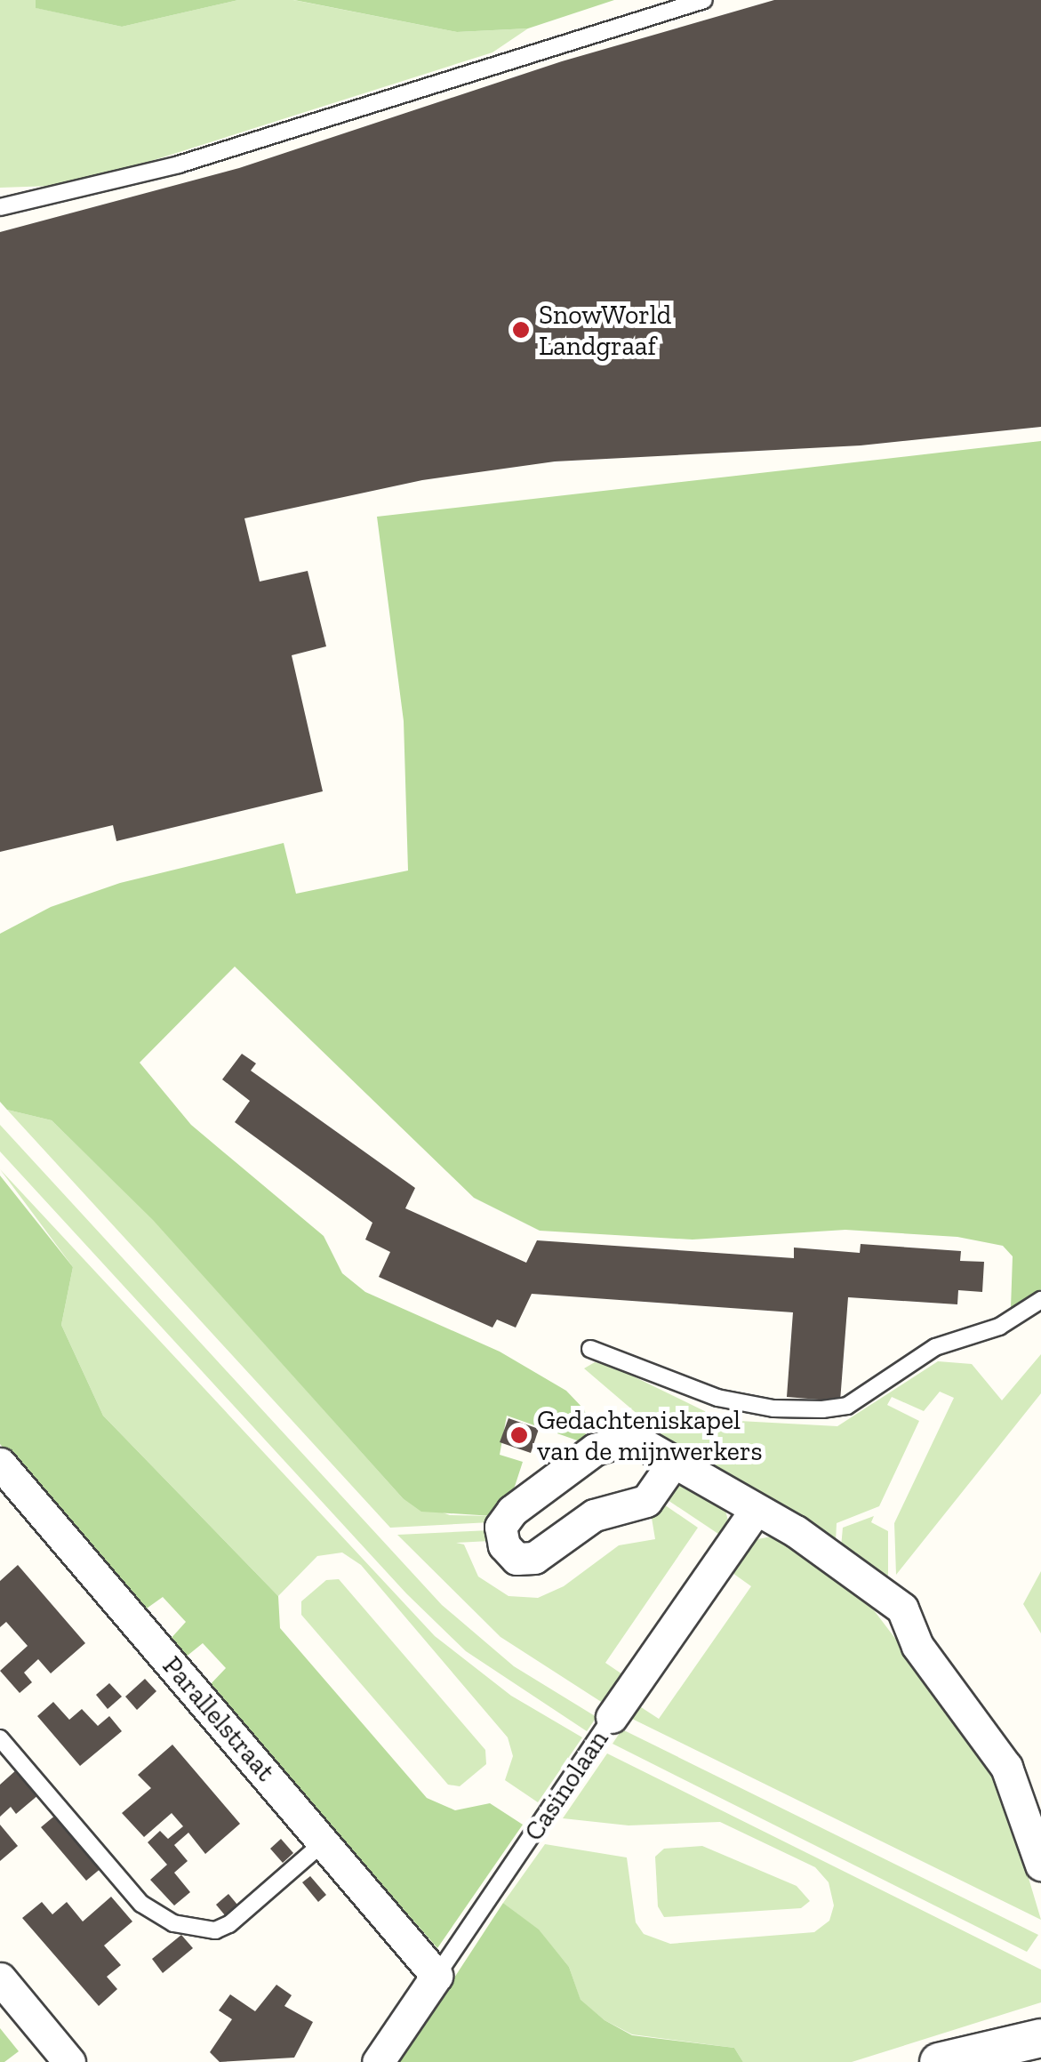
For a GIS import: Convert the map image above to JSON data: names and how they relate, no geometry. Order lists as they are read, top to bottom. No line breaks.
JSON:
{"streets":{"street":["Parallelstraat","Casinolaan"]},"crossings":[["Parallelstraat","Casinolaan"]],"places":["SnowWorld Landgraaf","Gedachteniskapel van de mijnwerkers"]}
